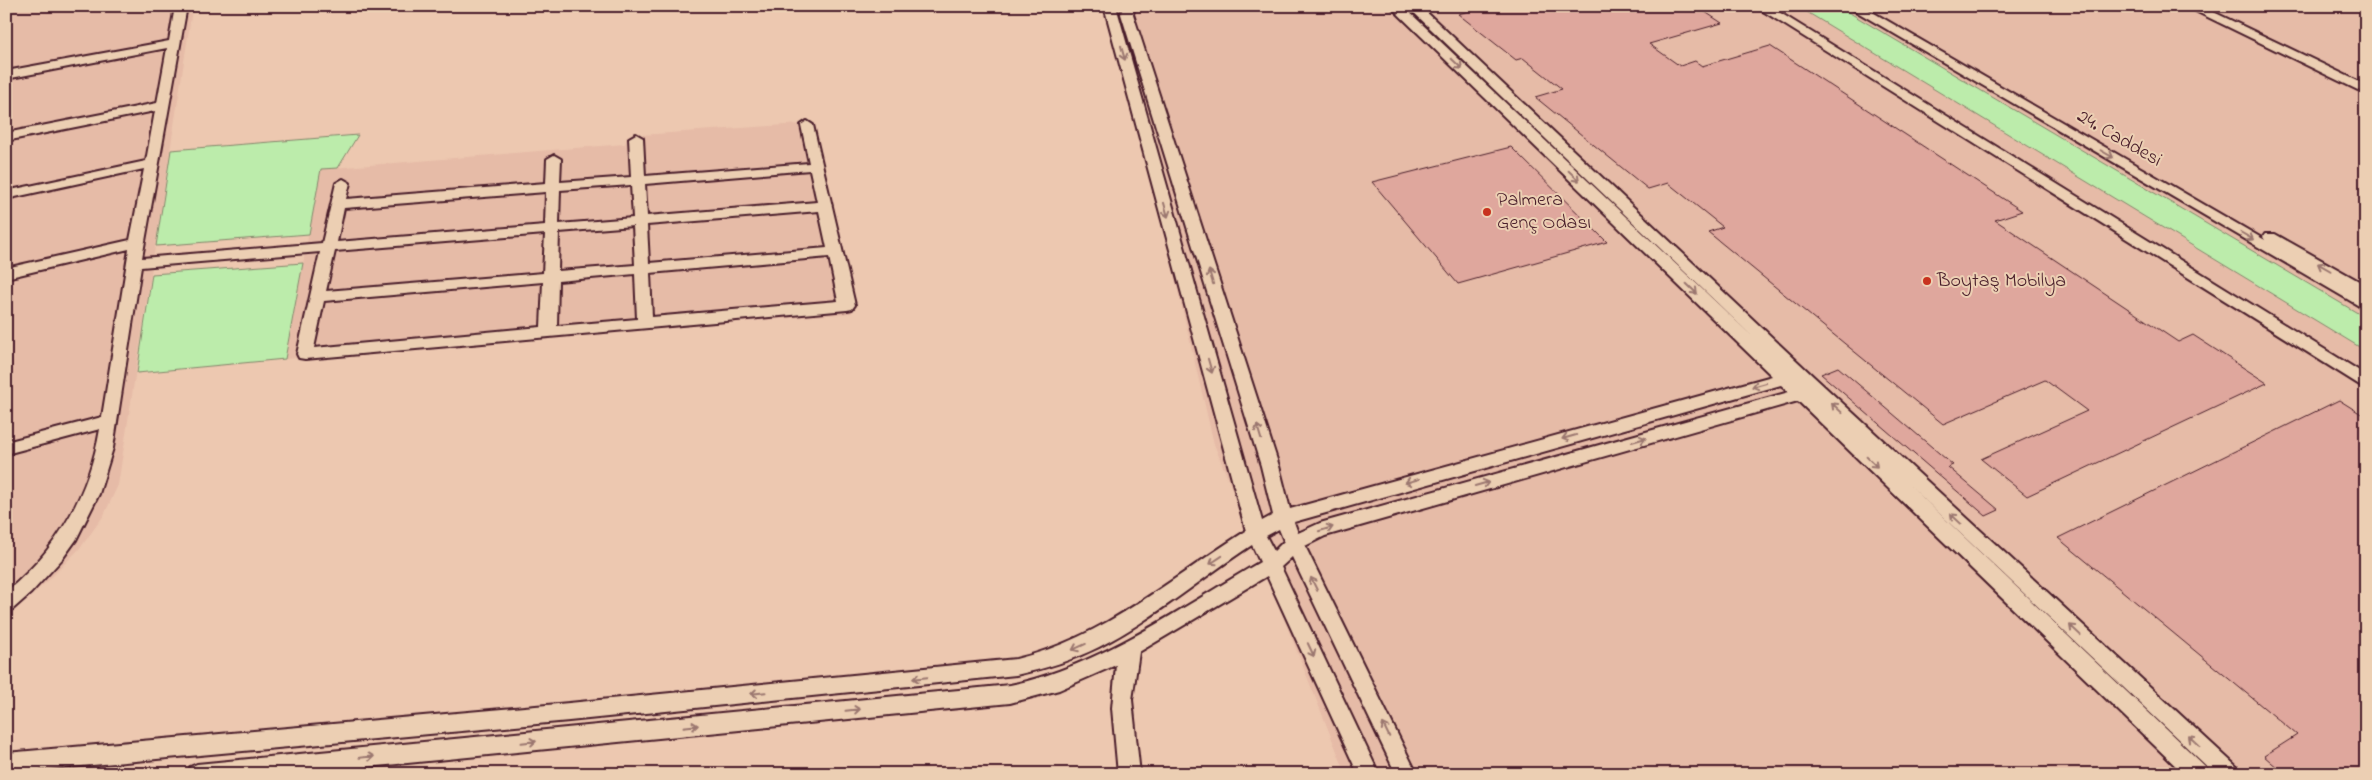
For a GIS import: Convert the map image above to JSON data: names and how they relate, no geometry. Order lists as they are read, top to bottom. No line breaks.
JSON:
{"streets":{"street":["24. Caddesi"]},"places":["Palmera Genç Odası","Boytaş Mobilya"]}
